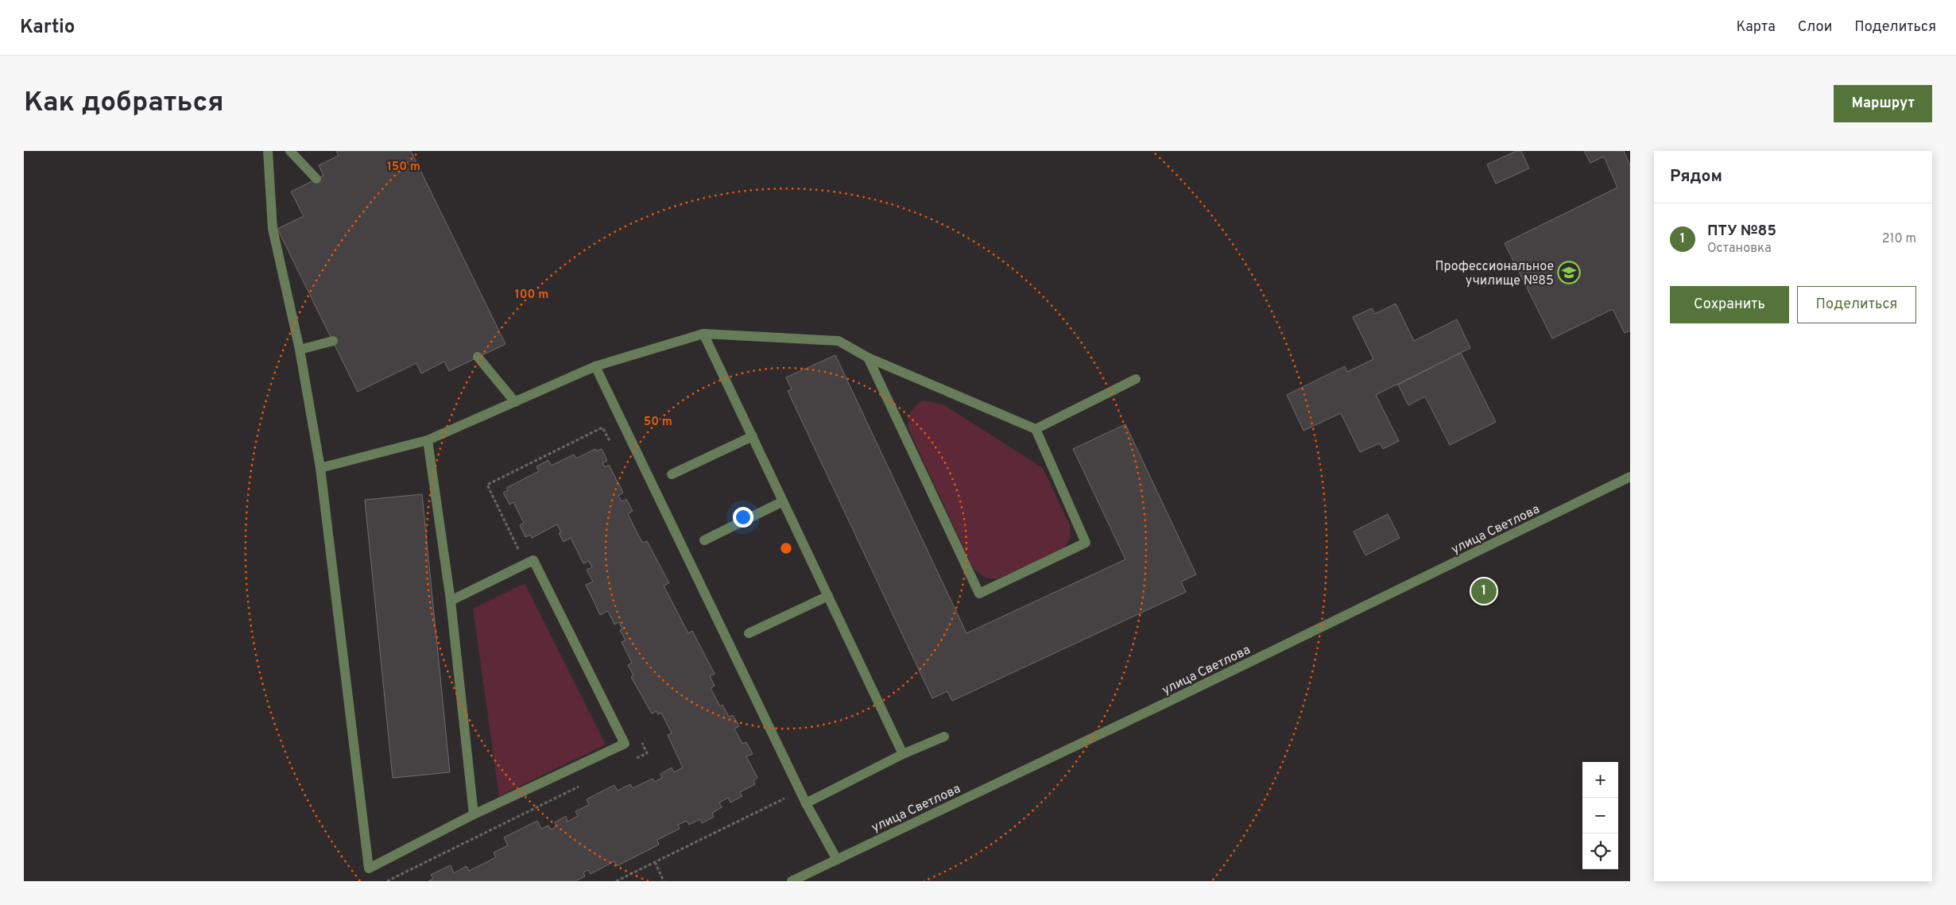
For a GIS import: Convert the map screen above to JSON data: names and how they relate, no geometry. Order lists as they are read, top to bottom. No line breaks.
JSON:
{"streets":{"street":["улица Светлова"]},"places":{"school or university":["Профессиональное училище №85"]},"page":{"header":"Kartio","nav":["Карта","Слои","Поделиться"],"buttons":["Маршрут",["Сохранить","Поделиться"]],"title":"Как добраться","heading":"Рядом","list":[{"mark":"1","name":"ПТУ №85","note":"Остановка","value":"210 m"}],"pins":"1","map_buttons":["+","−"]},"rings":["150 m","100 m","50 m"]}
